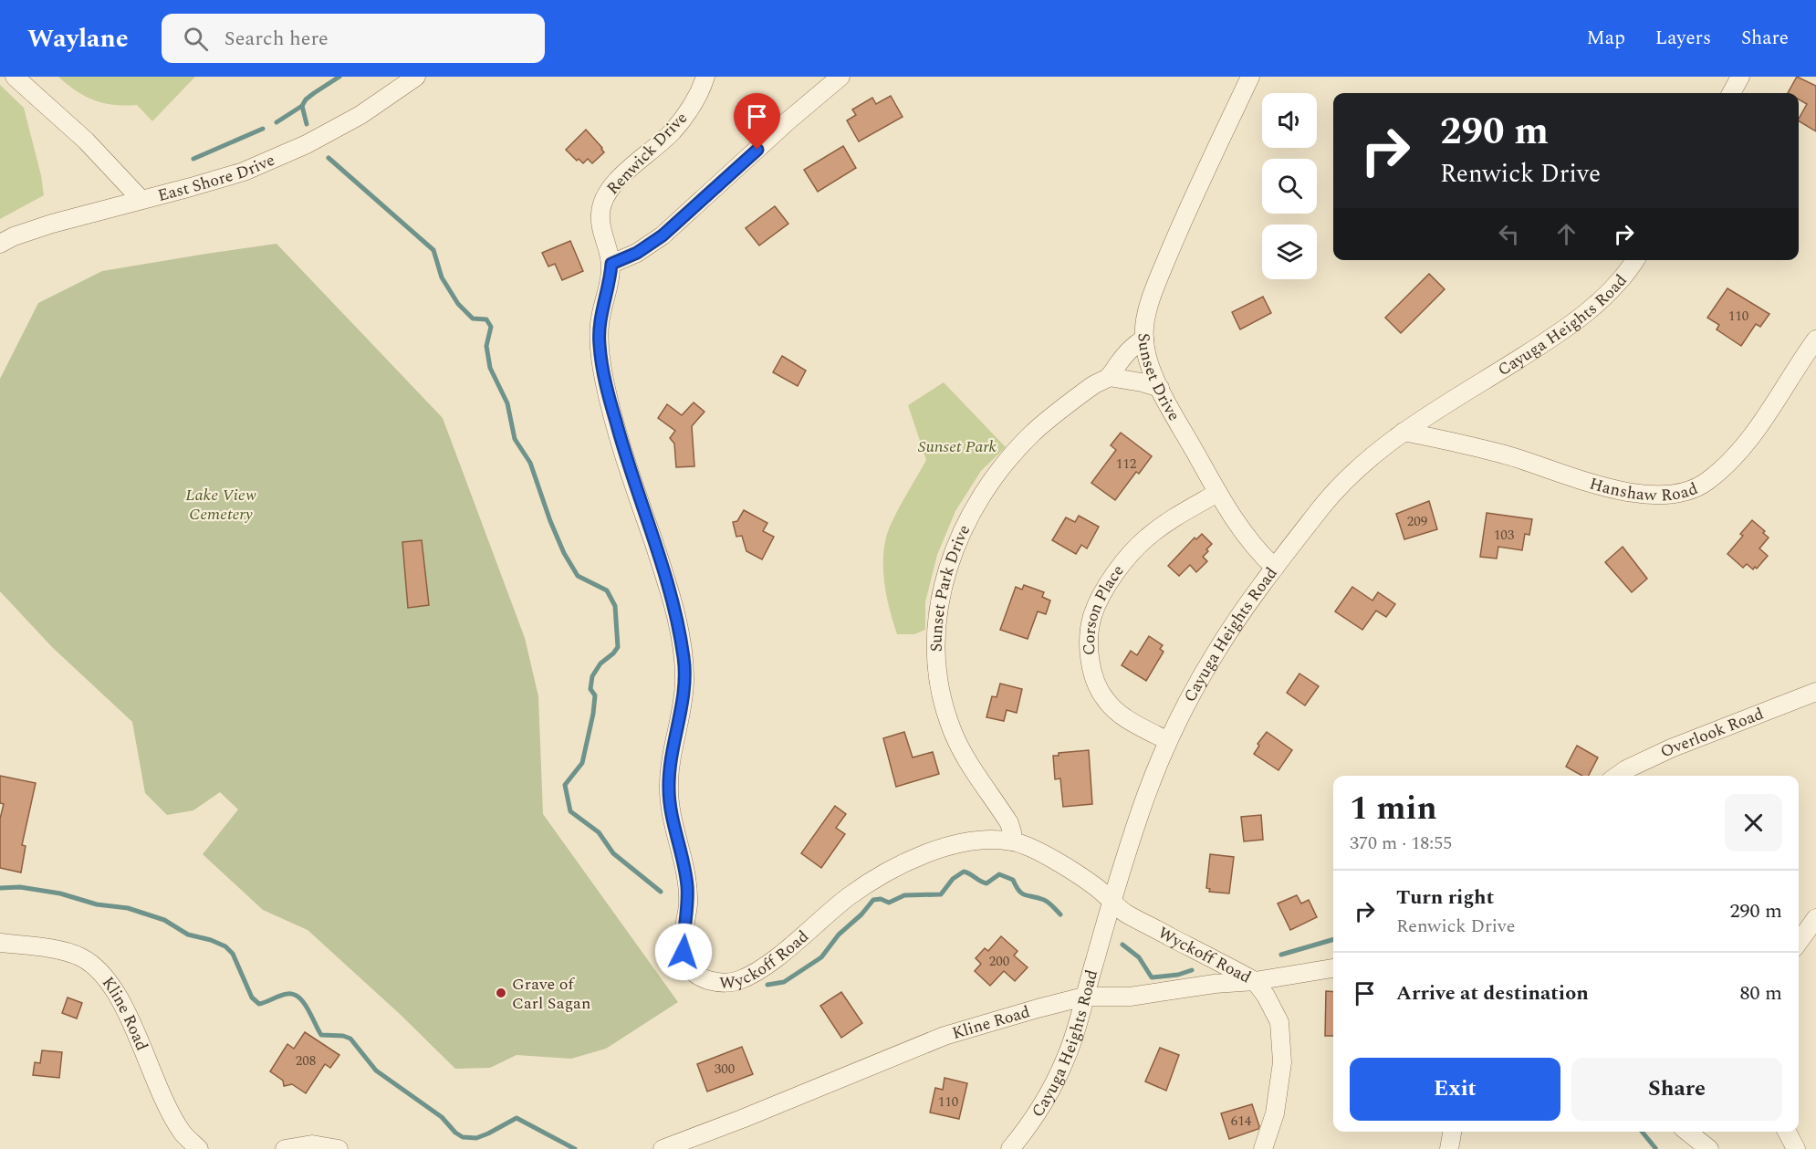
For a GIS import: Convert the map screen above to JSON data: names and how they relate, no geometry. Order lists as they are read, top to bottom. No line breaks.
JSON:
{"streets":{"street":["Renwick Drive","East Shore Drive","Cayuga Heights Road","Sunset Drive","Hanshaw Road","Sunset Park Drive","Corson Place","Overlook Road","Wyckoff Road","Kline Road"]},"crossings":[["Renwick Drive","Wyckoff Road"],["Cayuga Heights Road","Sunset Drive"],["Cayuga Heights Road","Hanshaw Road"],["Cayuga Heights Road","Corson Place"],["Cayuga Heights Road","Wyckoff Road"],["Cayuga Heights Road","Kline Road"],["Sunset Drive","Sunset Park Drive"],["Sunset Drive","Corson Place"],["Sunset Park Drive","Wyckoff Road"],["Wyckoff Road","Kline Road"]],"parks":["Sunset Park","Lake View Cemetery"],"places":["Grave of Carl Sagan"],"house_numbers":["110","112","209","103","200","208","300","110","614"],"page":{"header":"Waylane","search":"Search here","nav":["Map","Layers","Share"],"turn":["290 m","Renwick Drive"],"heading":["1 min","370 m · 18:55"],"list":[{"name":"Turn right","note":"Renwick Drive","value":"290 m"},{"name":"Arrive at destination","value":"80 m"}],"buttons":["Exit","Share"]}}
